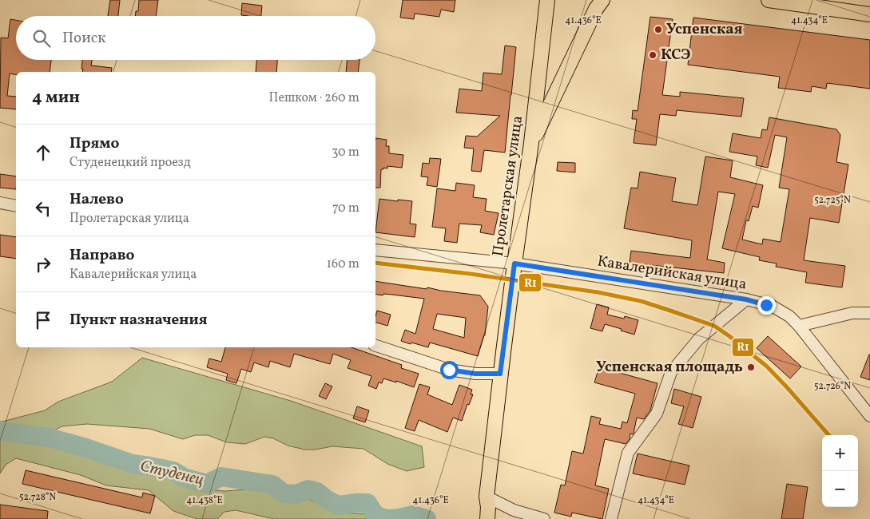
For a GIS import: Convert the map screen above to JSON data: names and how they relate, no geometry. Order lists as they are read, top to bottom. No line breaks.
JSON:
{"streets":{"main road":["Пролетарская улица"],"street":["Кавалерийская улица"]},"crossings":[["Пролетарская улица","Кавалерийская улица"]],"water":["Студенец"],"places":["Успенская","КСЭ","Успенская площадь"],"lines":["transit line R1"],"page":{"search":"Поиск","heading":["4 мин","Пешком · 260 m"],"list":[["Прямо","Студенецкий проезд","30 m"],["Налево","Пролетарская улица","70 m"],["Направо","Кавалерийская улица","160 m"],"Пункт назначения"],"map_buttons":["+","−"]},"coordinates":["41.436°E","41.434°E","52.725°N","52.726°N","52.728°N","41.438°E"]}
